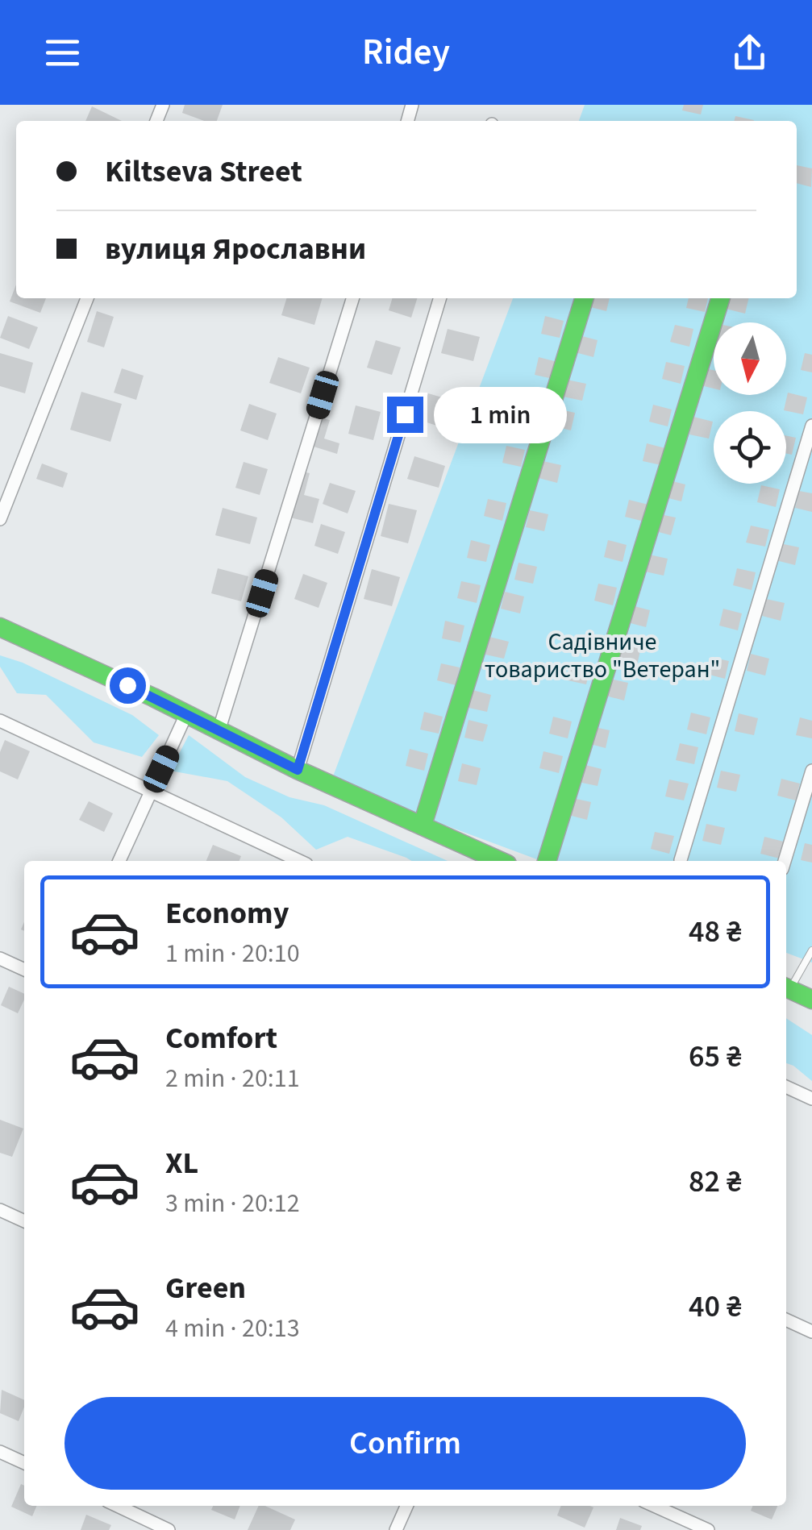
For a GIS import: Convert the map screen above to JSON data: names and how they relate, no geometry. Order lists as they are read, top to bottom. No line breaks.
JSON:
{"parks":["Садівниче товариство \"Ветеран\""],"north":"bottom","page":{"header":"Ridey","banner":["Kiltseva Street","вулиця Ярославни"],"bubble":"1 min","list":[{"name":"Economy","note":"1 min · 20:10","value":"48 ₴"},{"name":"Comfort","note":"2 min · 20:11","value":"65 ₴"},{"name":"XL","note":"3 min · 20:12","value":"82 ₴"},{"name":"Green","note":"4 min · 20:13","value":"40 ₴"}],"buttons":"Confirm"}}
